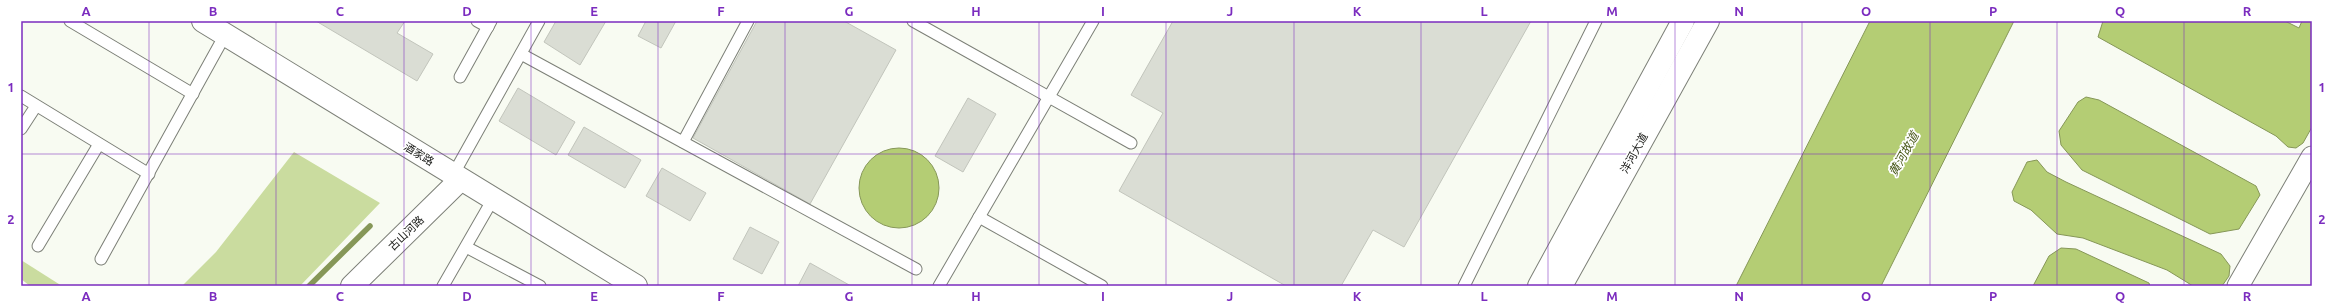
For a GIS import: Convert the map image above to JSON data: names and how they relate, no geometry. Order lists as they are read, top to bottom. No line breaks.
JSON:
{"streets":{"street":["洋河大道","酒家路","古山河路"]},"crossings":[["酒家路","古山河路"]],"water":["黄河故道"],"grid":{"columns":["A","B","C","D","E","F","G","H","I","J","K","L","M","N","O","P","Q","R"],"rows":["1","2"]}}
